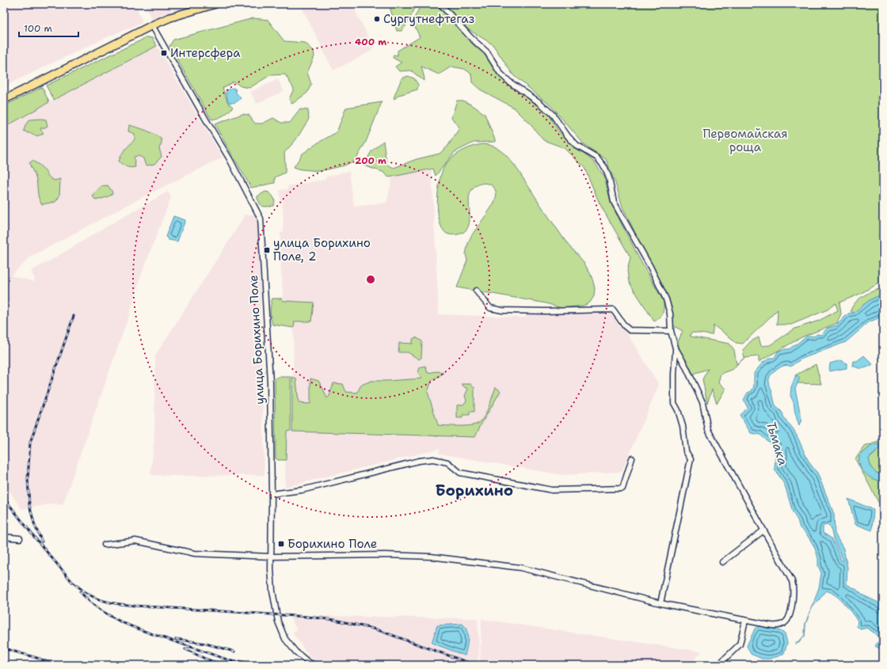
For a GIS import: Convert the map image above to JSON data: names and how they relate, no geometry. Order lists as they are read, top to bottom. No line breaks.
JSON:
{"streets":{"street":["улица Борихино Поле"]},"districts":["Борихино"],"water":["Тьмака"],"parks":["Первомайская роща"],"places":{"other":["Сургутнефтегаз"],"transit":["Интерсфера","улица Борихино Поле, 2","Борихино Поле"]},"scale_bar":"100 m","rings":["400 m","200 m"]}
